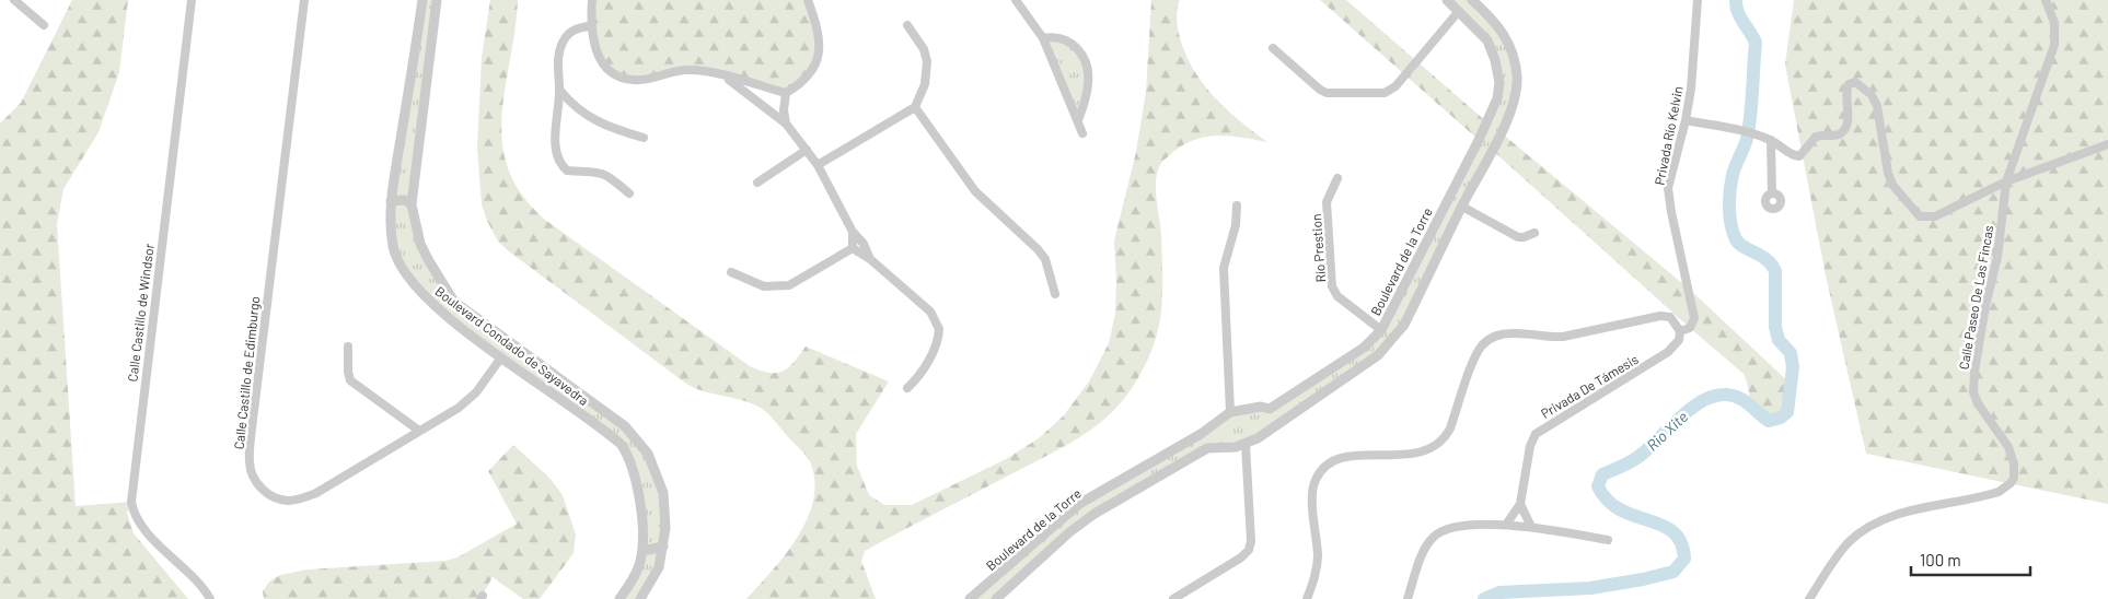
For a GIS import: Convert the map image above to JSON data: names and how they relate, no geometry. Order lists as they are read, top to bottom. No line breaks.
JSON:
{"streets":{"street":["Privada Río Kelvin","Río Prestion","Boulevard de la Torre","Calle Paseo De Las Fincas","Calle Castillo de Windsor","Boulevard Condado de Sayavedra","Calle Castillo de Edimburgo","Privada De Támesis"]},"crossings":[["Privada Río Kelvin","Privada De Támesis"],["Río Prestion","Boulevard de la Torre"],["Boulevard Condado de Sayavedra","Calle Castillo de Edimburgo"]],"water":["Rio Xite"],"scale_bar":"100 m"}
